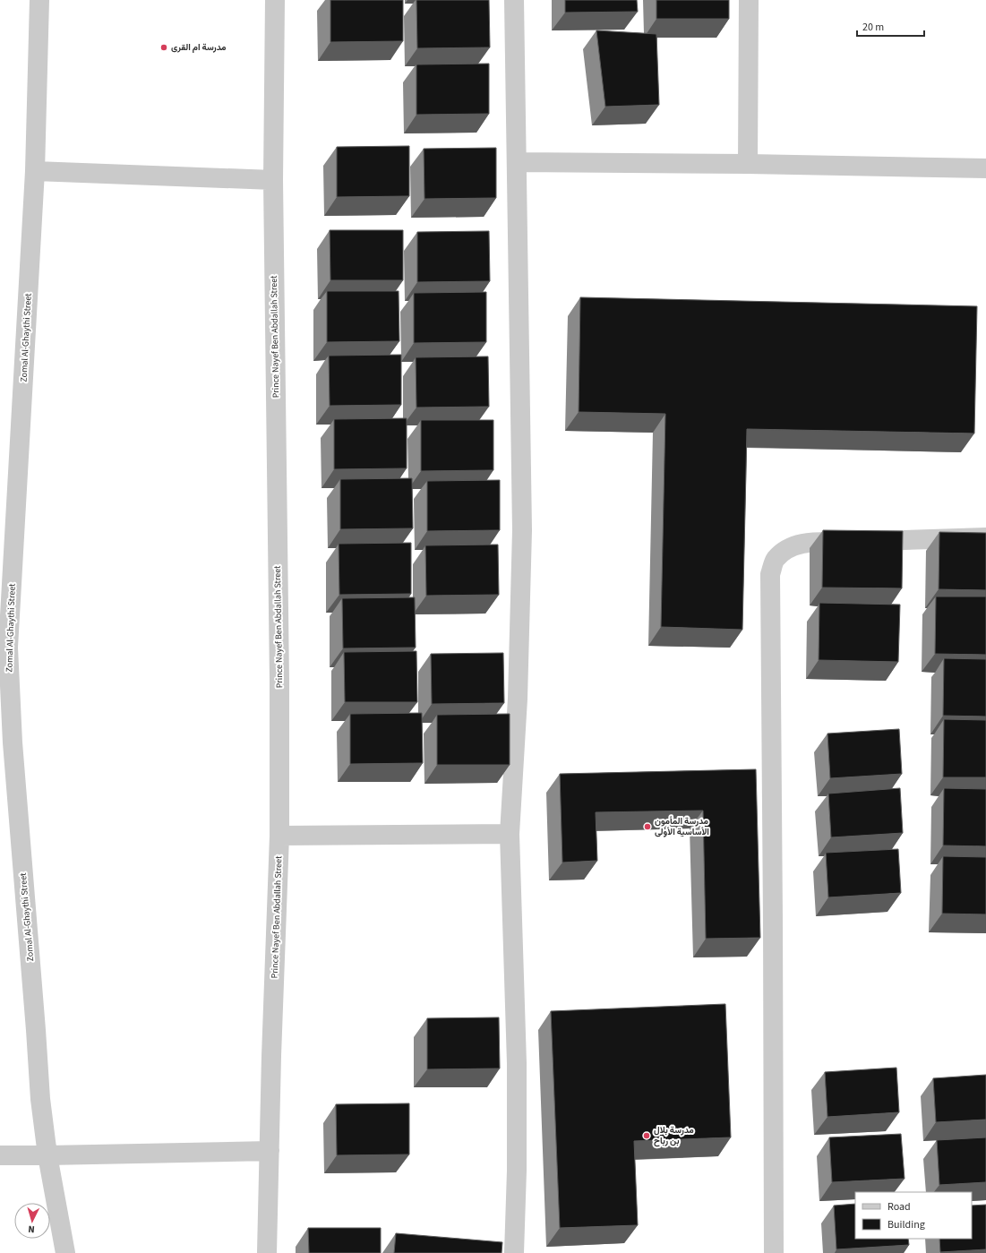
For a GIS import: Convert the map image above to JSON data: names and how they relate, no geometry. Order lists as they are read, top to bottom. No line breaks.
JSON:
{"streets":{"street":["Prince Nayef Ben Abdallah Street","Zomal Al-Ghaythi Street"]},"places":["مدرسة ام القرى","مدرسة المأمون الأساسية الأولى","مدرسة بلال بن رباح"],"legend":["Road","Building"],"scale_bar":"20 m","north":"bottom"}
